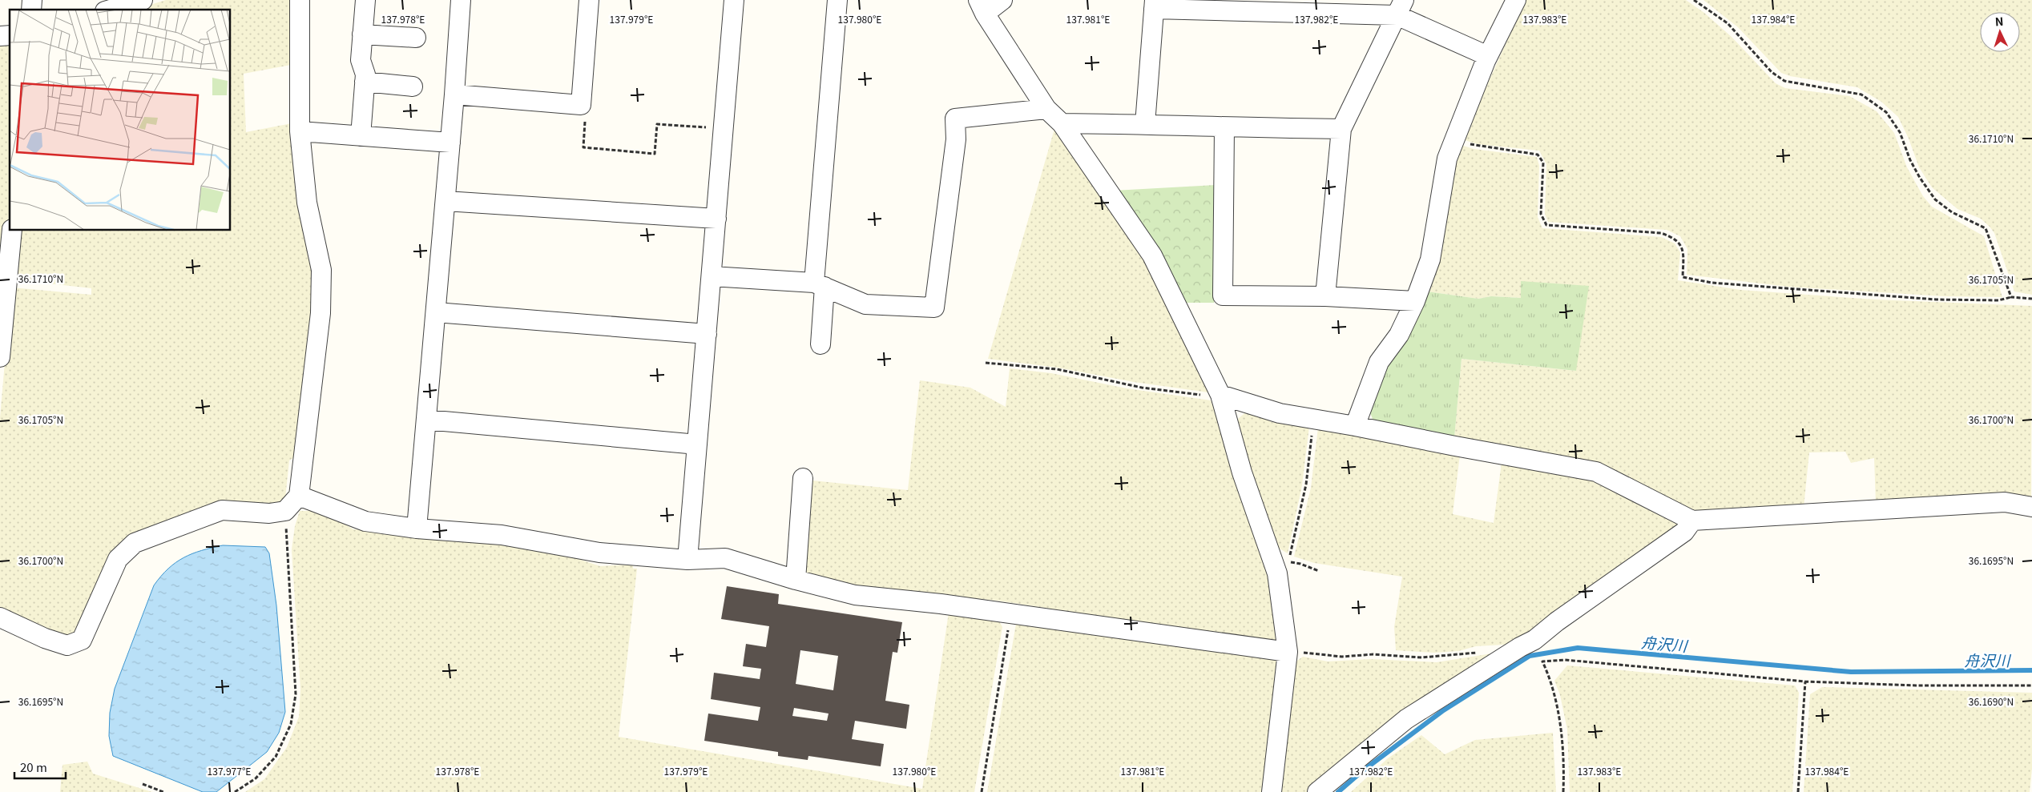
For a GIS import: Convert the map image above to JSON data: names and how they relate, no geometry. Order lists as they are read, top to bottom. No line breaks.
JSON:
{"water":["舟沢川"],"scale_bar":"20 m","north":"top","coordinates":["137.978°E","137.979°E","137.980°E","137.981°E","137.982°E","137.983°E","137.984°E","36.1710°N","36.1705°N","36.1700°N","36.1695°N","36.1690°N","137.977°E"]}
